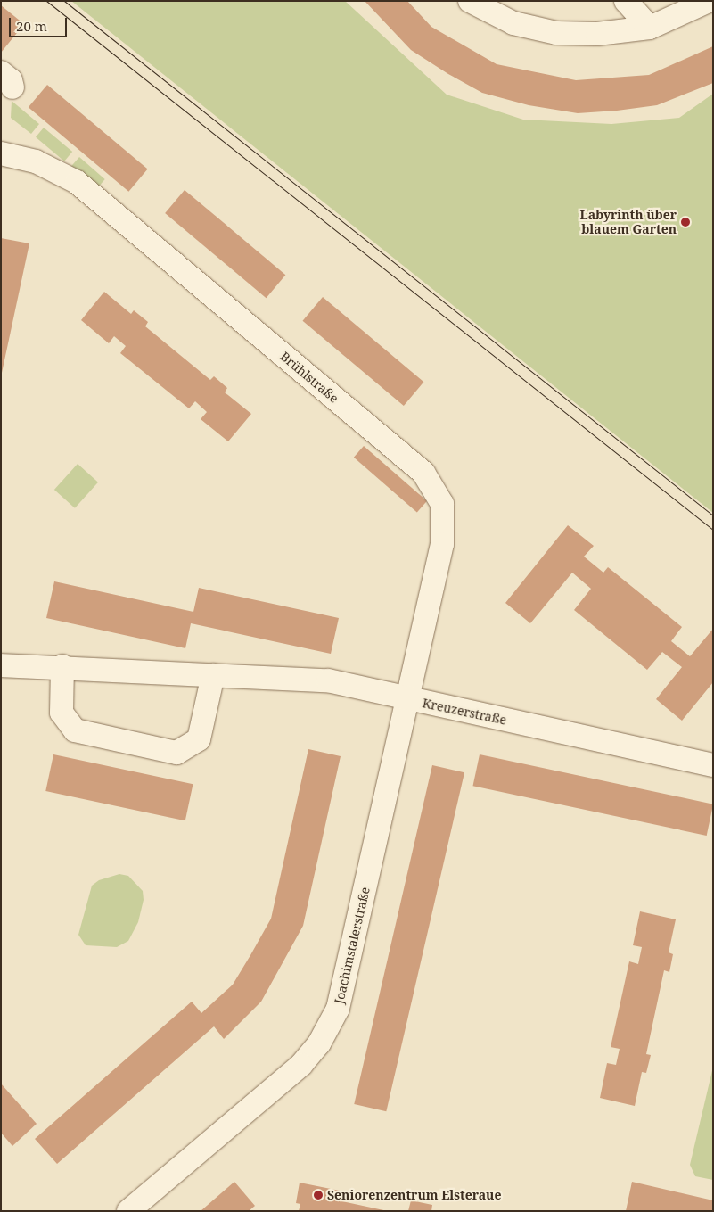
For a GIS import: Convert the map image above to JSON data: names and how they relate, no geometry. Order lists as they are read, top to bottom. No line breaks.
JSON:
{"streets":{"street":["Brühlstraße","Kreuzerstraße","Joachimstalerstraße"]},"crossings":[["Brühlstraße","Kreuzerstraße"],["Brühlstraße","Joachimstalerstraße"],["Kreuzerstraße","Joachimstalerstraße"]],"places":["Labyrinth über blauem Garten","Seniorenzentrum Elsteraue"],"scale_bar":"20 m"}
